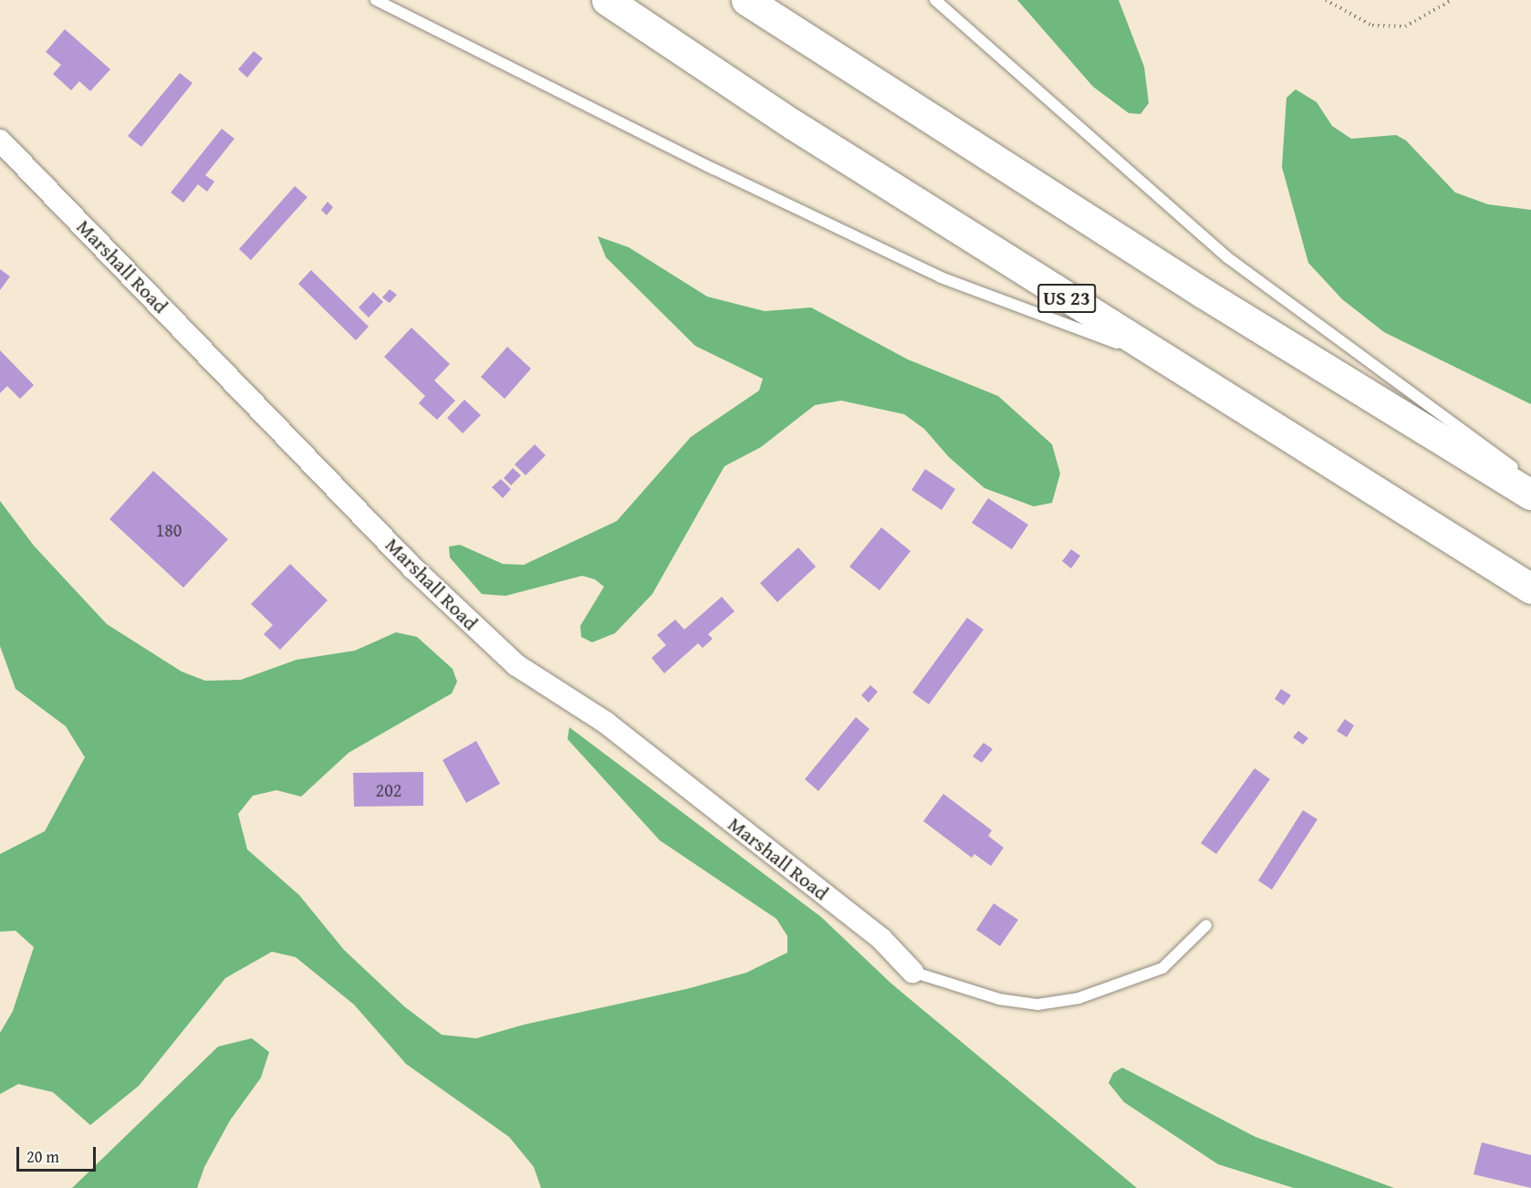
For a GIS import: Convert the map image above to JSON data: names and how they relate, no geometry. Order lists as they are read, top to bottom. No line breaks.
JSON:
{"streets":{"highway":["US 23"],"street":["Marshall Road"]},"house_numbers":["180","202"],"scale_bar":"20 m"}
